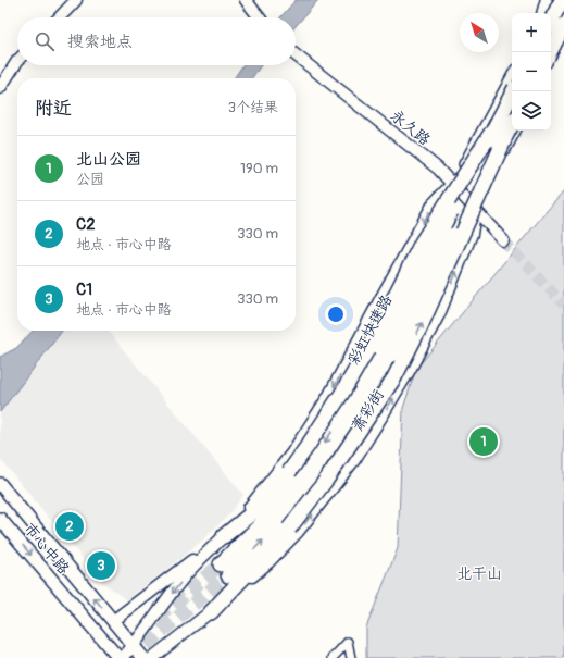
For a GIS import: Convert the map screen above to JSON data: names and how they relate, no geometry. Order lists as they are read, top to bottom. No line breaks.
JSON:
{"streets":{"highway":["彩虹快速路"],"main road":["永久路","萧彩街","市心中路"]},"crossings":[["永久路","萧彩街"]],"parks":["北干山"],"north":"top left","page":{"map_buttons":["+","−"],"search":"搜索地点","heading":["附近","3个结果"],"list":[{"mark":"1","name":"北山公园","note":"公园","value":"190 m"},{"mark":"2","name":"C2","note":"地点 · 市心中路","value":"330 m"},{"mark":"3","name":"C1","note":"地点 · 市心中路","value":"330 m"}],"pins":["1","2","3"]}}
